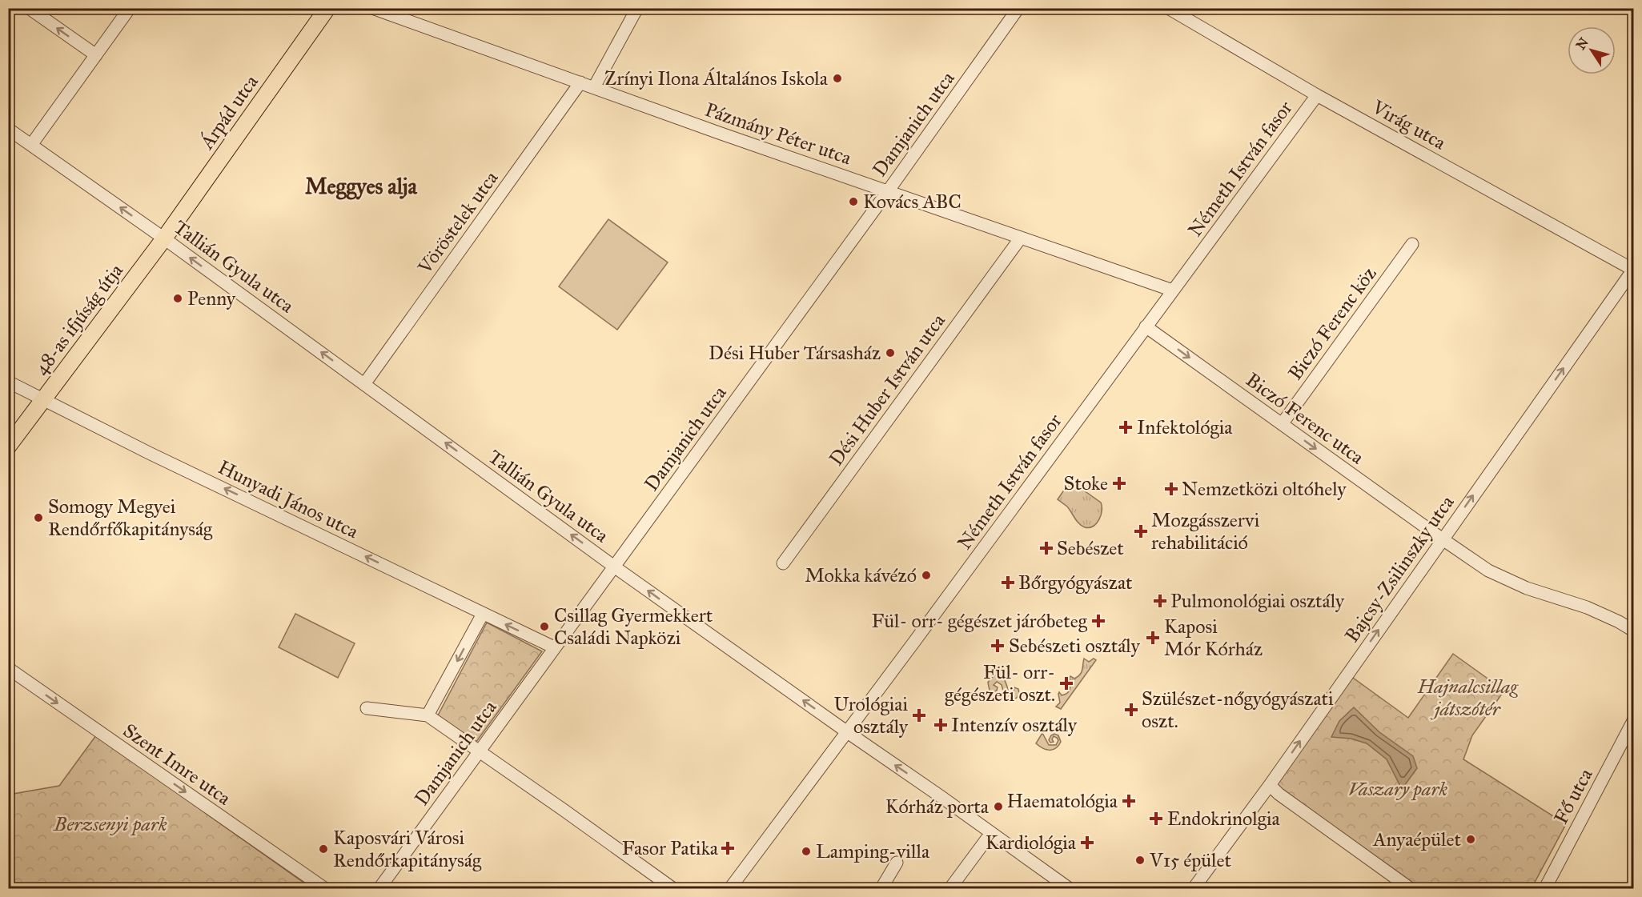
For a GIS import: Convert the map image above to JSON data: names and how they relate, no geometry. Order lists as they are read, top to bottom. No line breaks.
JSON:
{"streets":{"main road":["Árpád utca","48-as ifjúság útja"],"street":["Damjanich utca","Virág utca","Pázmány Péter utca","Németh István fasor","Vöröstelek utca","Tallián Gyula utca","Biczó Ferenc köz","Dési Huber István utca","Biczó Ferenc utca","Hunyadi János utca","Bajcsy-Zsilinszky utca","Szent Imre utca","Fő utca"]},"crossings":[["Árpád utca","Tallián Gyula utca"],["Árpád utca","48-as ifjúság útja"],["Damjanich utca","Pázmány Péter utca"],["Damjanich utca","Tallián Gyula utca"],["Damjanich utca","Hunyadi János utca"],["Virág utca","Németh István fasor"],["Virág utca","Bajcsy-Zsilinszky utca"],["Pázmány Péter utca","Németh István fasor"],["Pázmány Péter utca","Vöröstelek utca"],["Pázmány Péter utca","Dési Huber István utca"],["Németh István fasor","Tallián Gyula utca"],["Németh István fasor","Biczó Ferenc utca"],["Vöröstelek utca","Tallián Gyula utca"],["Tallián Gyula utca","48-as ifjúság útja"],["48-as ifjúság útja","Hunyadi János utca"],["Biczó Ferenc köz","Biczó Ferenc utca"],["Biczó Ferenc utca","Bajcsy-Zsilinszky utca"]],"one_way":["Tallián Gyula utca","Biczó Ferenc utca","Hunyadi János utca","Bajcsy-Zsilinszky utca","Szent Imre utca"],"districts":["Meggyes alja"],"parks":["Hajnalcsillag játszótér","Vaszary park","Berzsenyi park"],"places":{"other":["Zrínyi Ilona Általános Iskola","Kovács ABC","Penny","Dési Huber Társasház","Somogy Megyei Rendőrfőkapitányság","Mokka kávézó","Csillag Gyermekkert Családi Napközi","Kórház porta","Anyaépület","Kaposvári Városi Rendőrkapitányság","Lamping-villa","V15 épület"],"health":["Infektológia","Stoke","Nemzetközi oltóhely","Mozgásszervi rehabilitáció","Sebészet","Bőrgyógyászat","Pulmonológiai osztály","Fül- orr- gégészet járóbeteg","Kaposi Mór Kórház","Sebészeti osztály","Fül- orr- gégészeti oszt.","Szülészet-nőgyógyászati oszt.","Urológiai osztály","Intenzív osztály","Haematológia","Endokrinolgia","Kardiológia","Fasor Patika"]},"north":"top left"}
